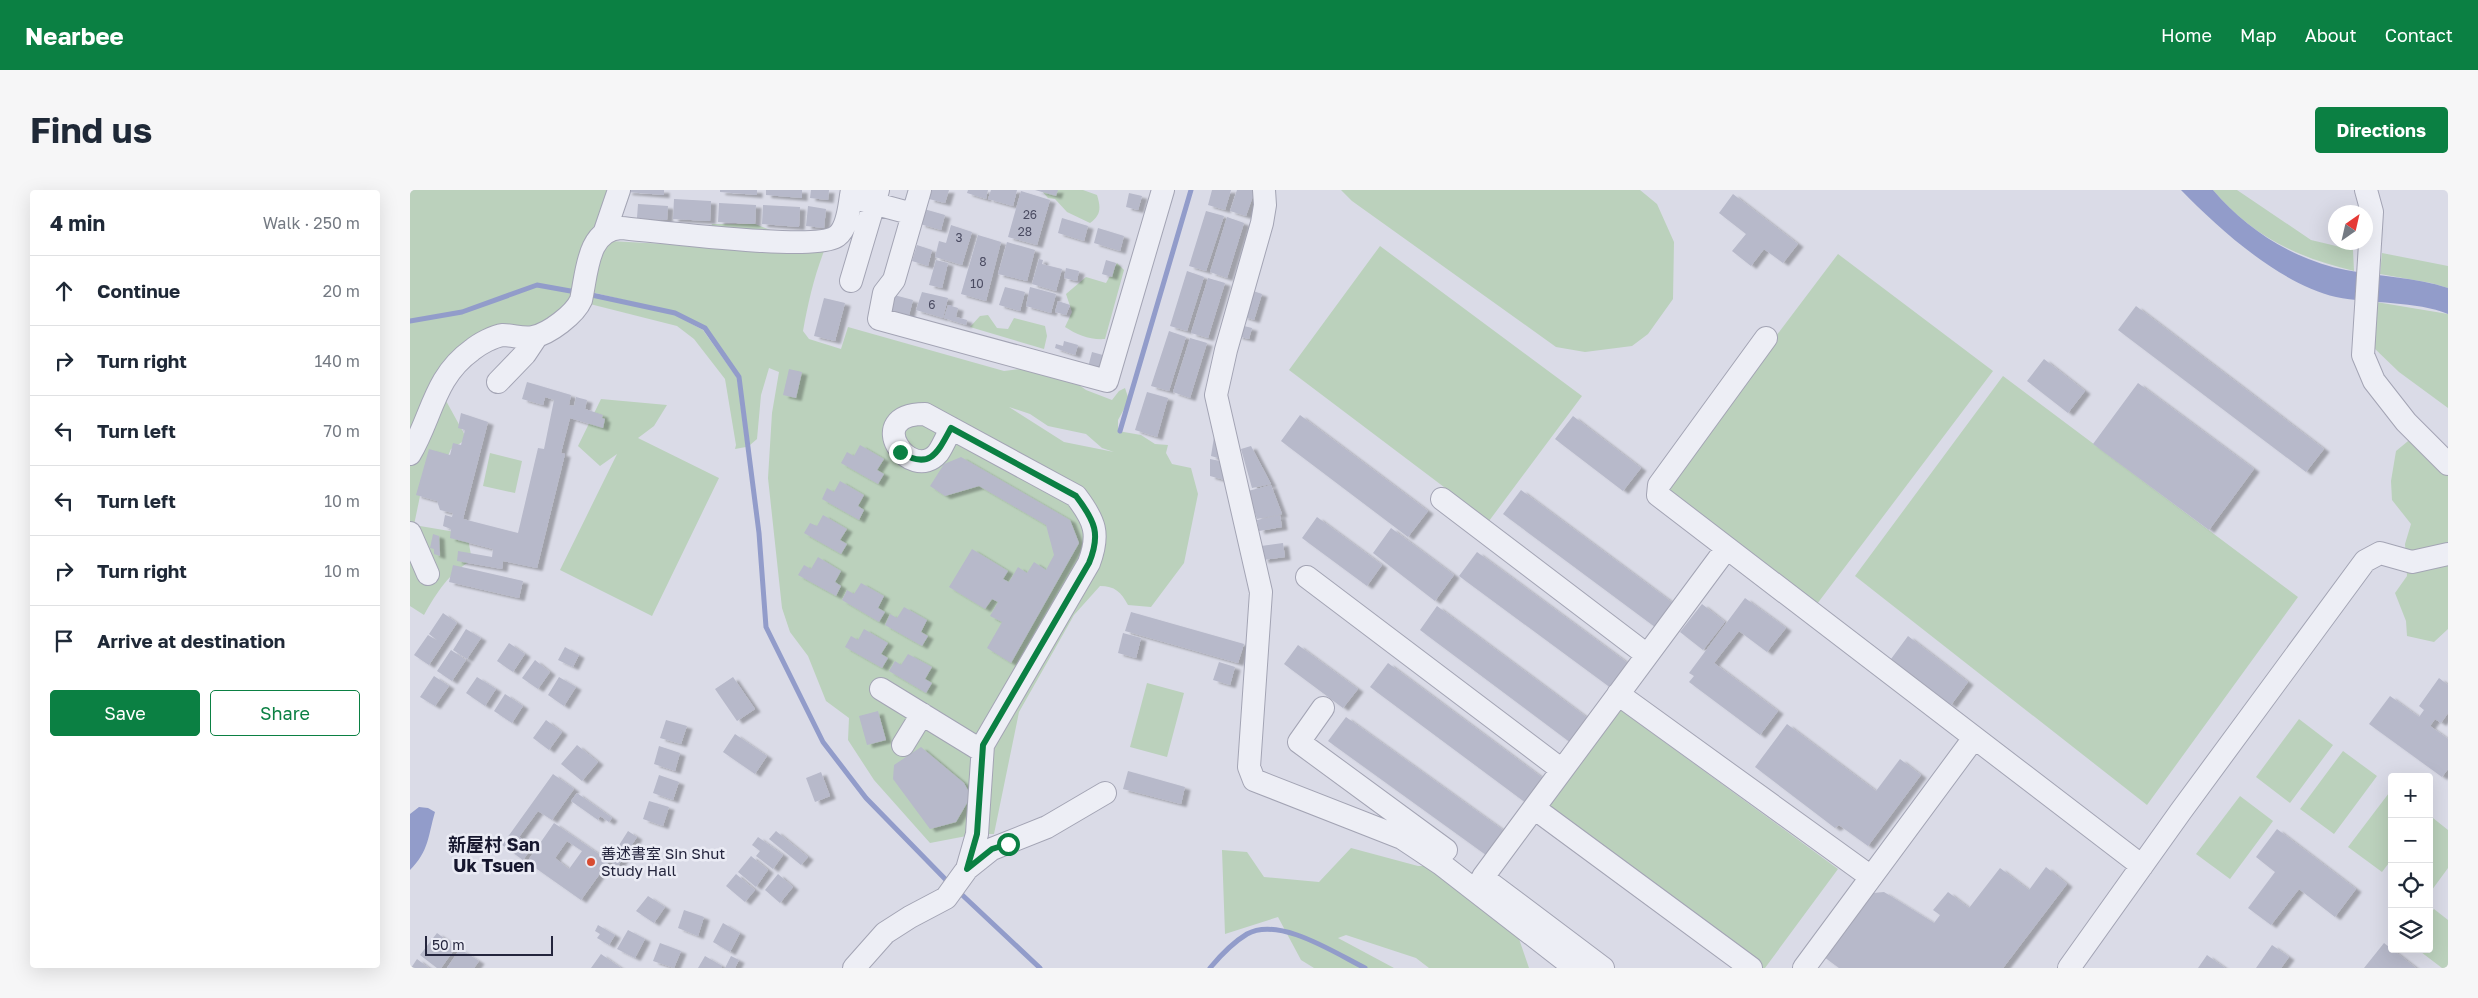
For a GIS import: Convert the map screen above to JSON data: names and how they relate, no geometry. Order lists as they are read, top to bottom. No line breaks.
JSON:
{"districts":["新屋村 San Uk Tsuen"],"places":["善述書室 Sin Shut Study Hall"],"house_numbers":["26","28","3","8","10","6"],"scale_bar":"50 m","north":"top right","page":{"header":"Nearbee","nav":["Home","Map","About","Contact"],"buttons":["Directions",["Save","Share"]],"title":"Find us","heading":["4 min","Walk · 250 m"],"list":[["Continue","20 m"],["Turn right","140 m"],["Turn left","70 m"],["Turn left","10 m"],["Turn right","10 m"],"Arrive at destination"],"map_buttons":["+","−"],"scale":"50 m"}}
